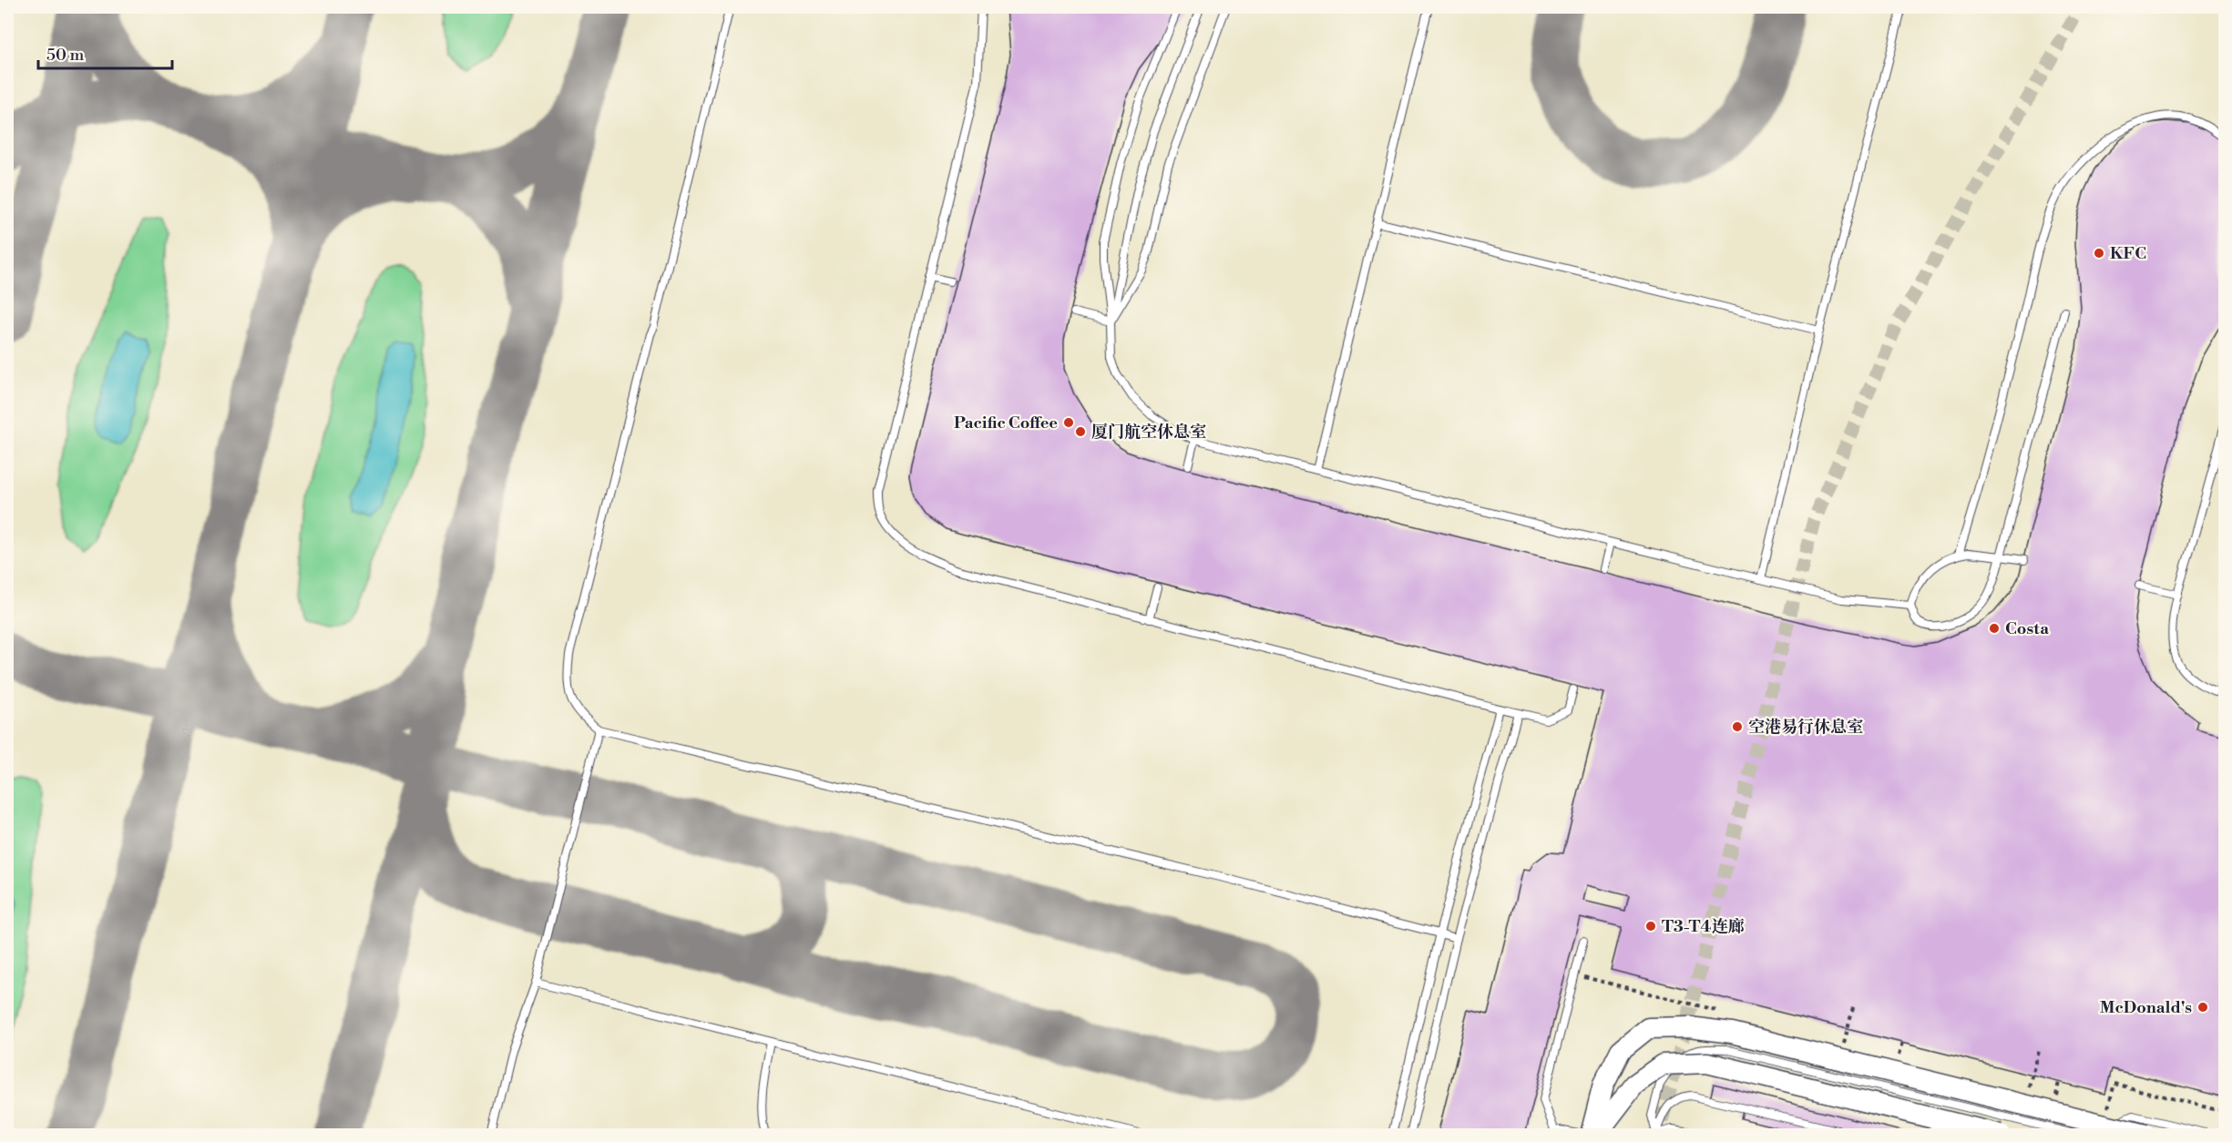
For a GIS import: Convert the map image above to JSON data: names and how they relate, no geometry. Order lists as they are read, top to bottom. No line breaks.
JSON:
{"places":["KFC","Pacific Coffee","厦门航空休息室","Costa","空港易行休息室","T3-T4连廊","McDonald's"],"scale_bar":"50 m"}
